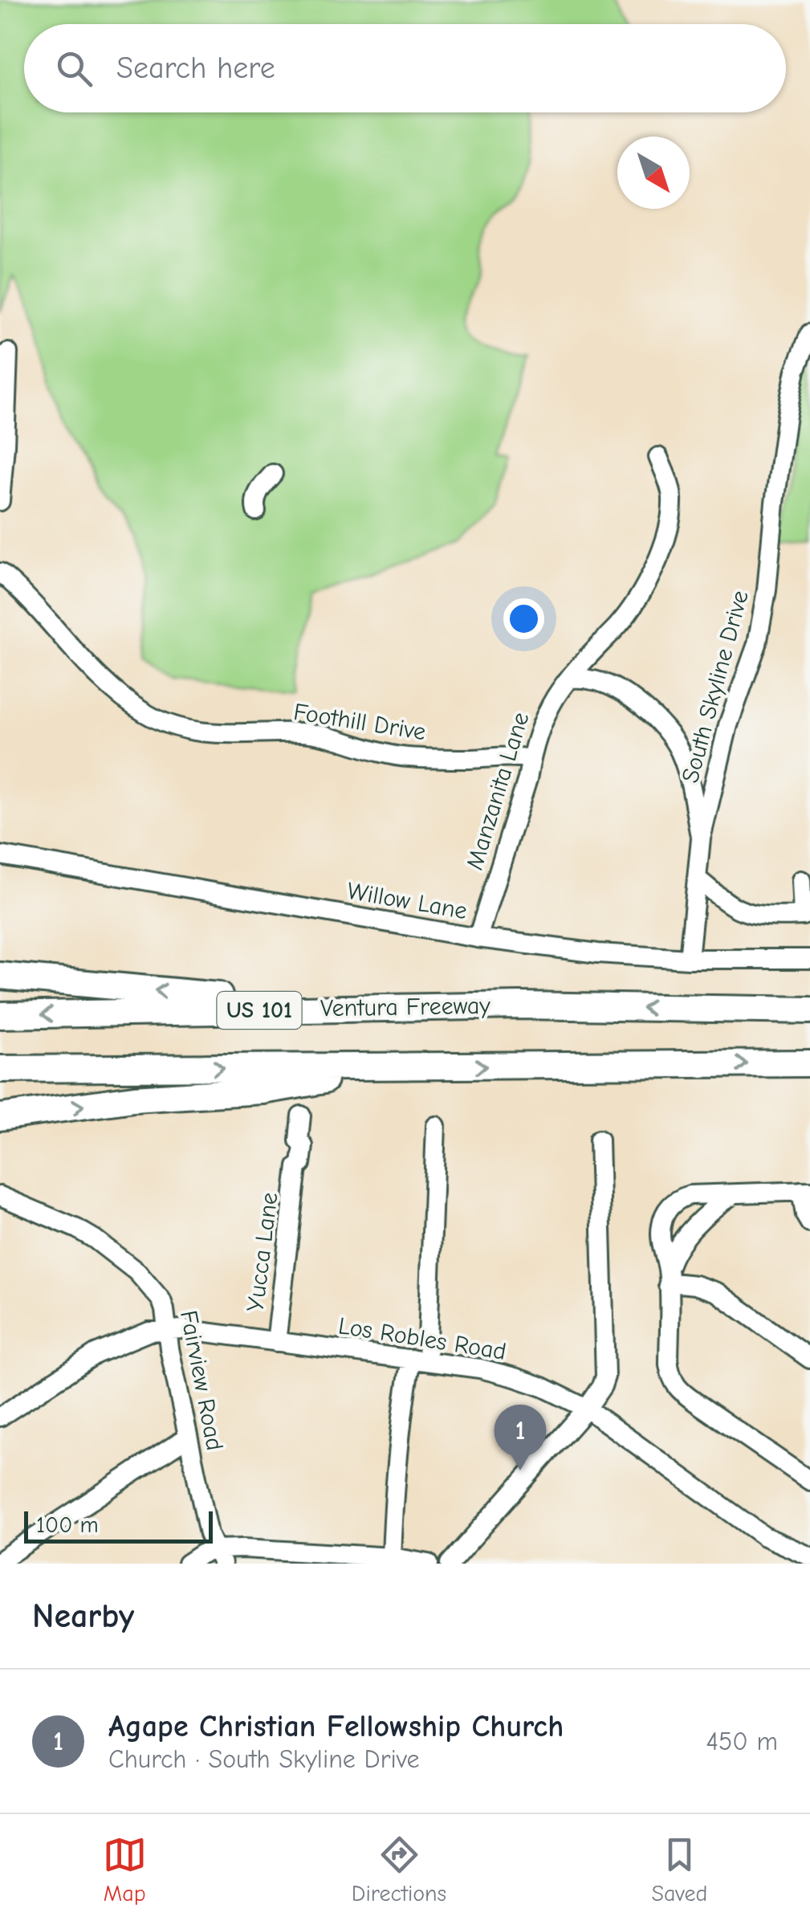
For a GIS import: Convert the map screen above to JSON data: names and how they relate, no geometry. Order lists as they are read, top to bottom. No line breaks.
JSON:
{"streets":{"highway":["Ventura Freeway","US 101"],"street":["South Skyline Drive","Foothill Drive","Manzanita Lane","Willow Lane","Yucca Lane","Los Robles Road","Fairview Road"]},"crossings":[["South Skyline Drive","Willow Lane"],["Foothill Drive","Manzanita Lane"],["Manzanita Lane","Willow Lane"],["Yucca Lane","Los Robles Road"],["Los Robles Road","Fairview Road"]],"scale_bar":"100 m","north":"bottom right","page":{"search":"Search here","pins":"1","scale":"100 m","heading":"Nearby","list":[{"mark":"1","name":"Agape Christian Fellowship Church","note":"Church · South Skyline Drive","value":"450 m"}],"nav":["Map","Directions","Saved"]}}
